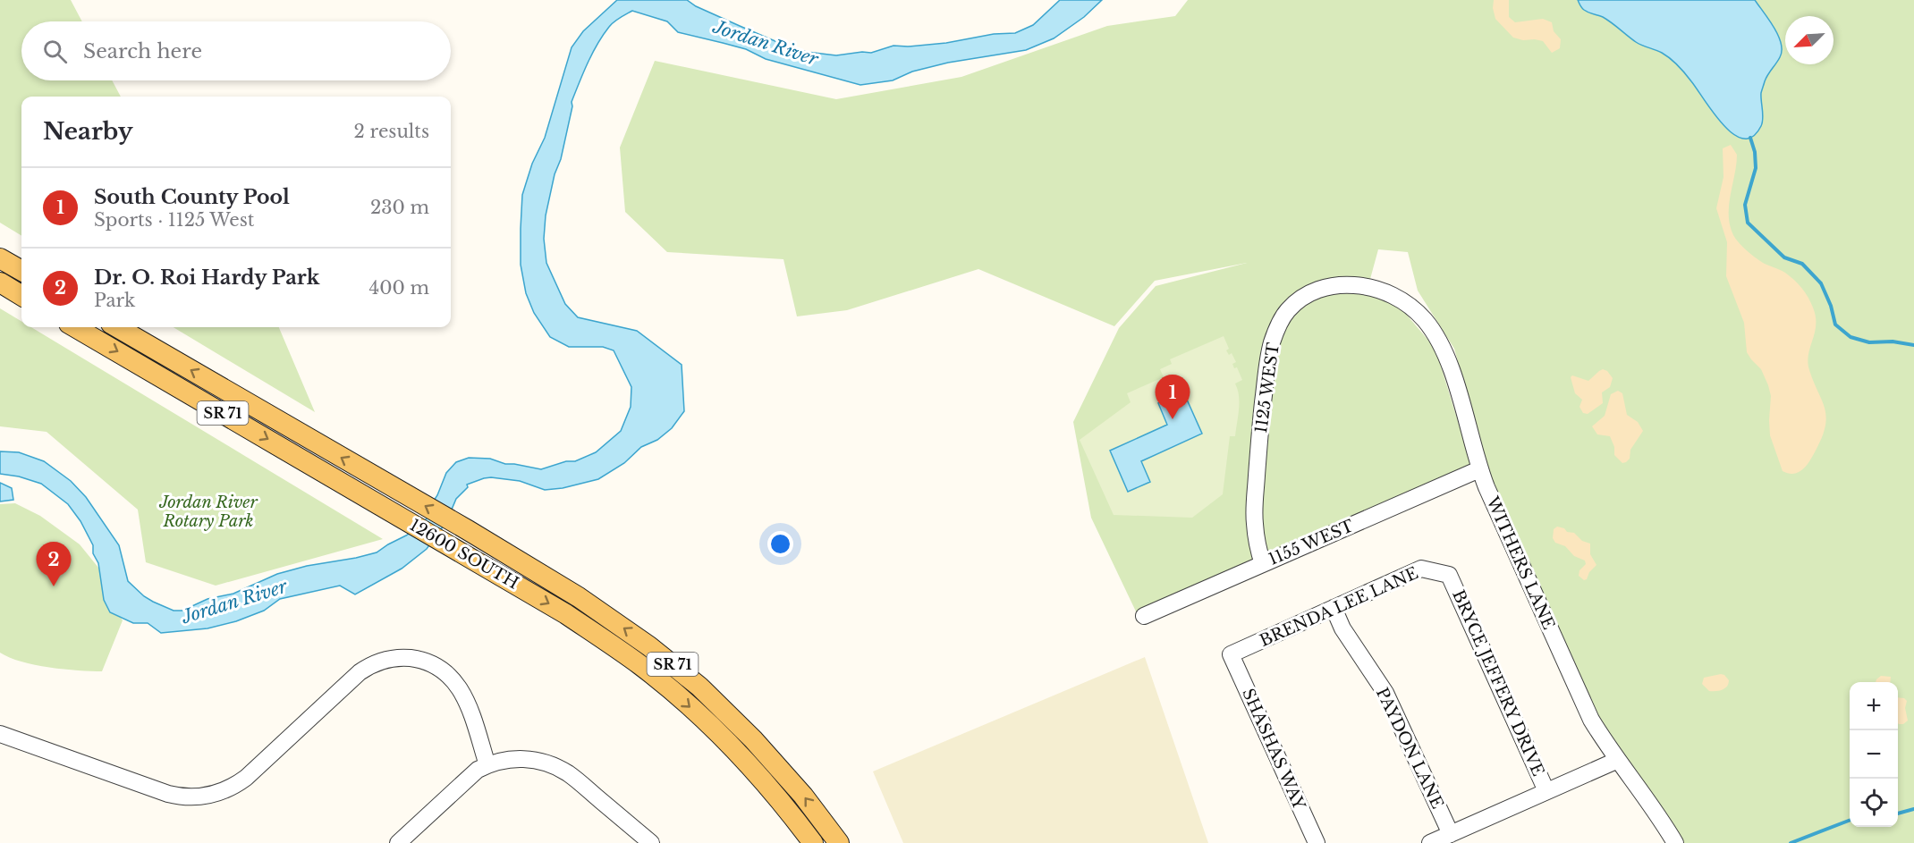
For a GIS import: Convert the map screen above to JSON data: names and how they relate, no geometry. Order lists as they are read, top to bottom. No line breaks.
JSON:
{"streets":{"main road":["SR 71","12600 SOUTH"],"street":["1125 WEST","1155 WEST","WITHERS LANE","BRENDA LEE LANE","BRYCE JEFFERY DRIVE","PAYDON LANE","SHASHAS WAY"]},"crossings":[["1125 WEST","1155 WEST"],["1125 WEST","WITHERS LANE"],["1155 WEST","WITHERS LANE"],["BRENDA LEE LANE","BRYCE JEFFERY DRIVE"],["BRENDA LEE LANE","PAYDON LANE"],["BRENDA LEE LANE","SHASHAS WAY"]],"water":["Jordan River"],"parks":["Jordan River Rotary Park"],"north":"bottom left","page":{"search":"Search here","heading":["Nearby","2 results"],"list":[{"mark":"1","name":"South County Pool","note":"Sports · 1125 West","value":"230 m"},{"mark":"2","name":"Dr. O. Roi Hardy Park","note":"Park","value":"400 m"}],"pins":["1","2"],"map_buttons":["+","−"]}}
